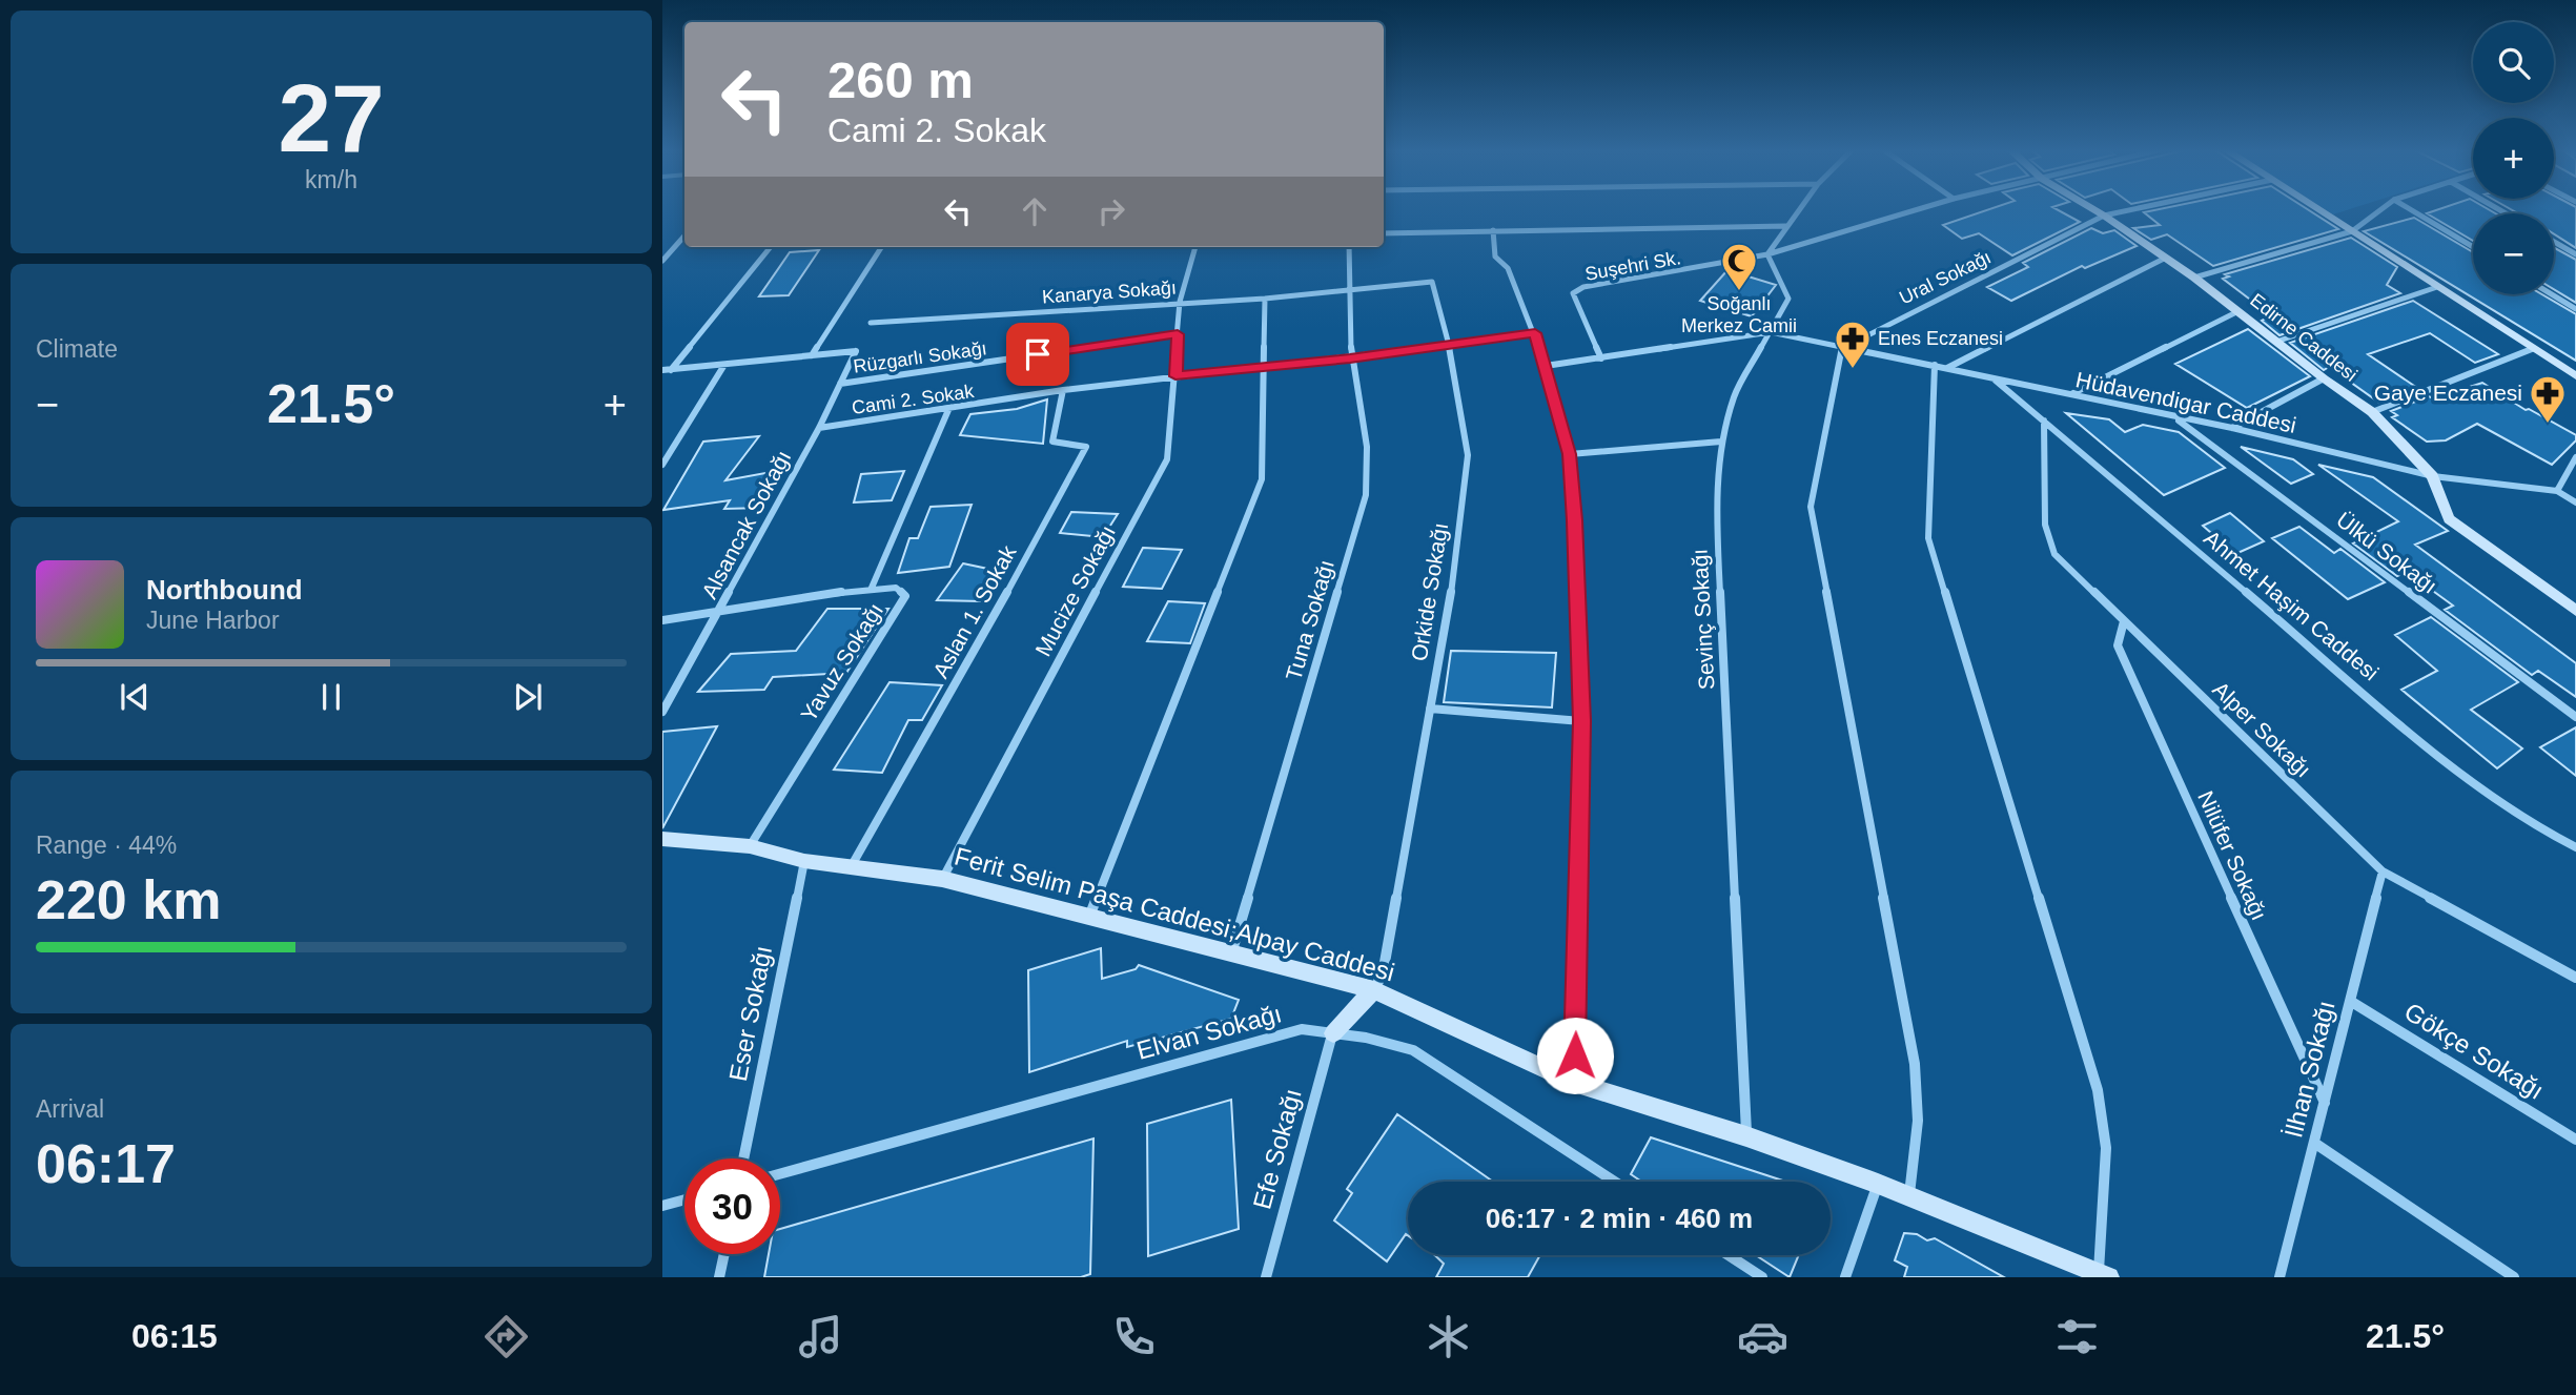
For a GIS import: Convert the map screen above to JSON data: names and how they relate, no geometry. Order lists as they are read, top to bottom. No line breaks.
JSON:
{"streets":{"main road":["Edirne Caddesi","Ferit Selim Paşa Caddesi;Alpay Caddesi"],"street":["Suşehri Sk.","Ural Sokağı","Kanarya Sokağı","Rüzgarlı Sokağı","Cami 2. Sokak","Hüdavendigar Caddesi","Alsancak Sokağı","Ülkü Sokağı","Mucize Sokağı","Orkide Sokağı","Ahmet Haşim Caddesi","Aslan 1. Sokak","Sevinç Sokağı","Tuna Sokağı","Yavuz Sokağı","Alper Sokağı","Nilüfer Sokağı","Eser Sokağı","Elvan Sokağı","Gökçe Sokağı","İlhan Sokağı","Efe Sokağı"]},"crossings":[["Suşehri Sk.","Hüdavendigar Caddesi"],["Suşehri Sk.","Sevinç Sokağı"],["Ural Sokağı","Edirne Caddesi"],["Ural Sokağı","Hüdavendigar Caddesi"],["Kanarya Sokağı","Mucize Sokağı"],["Kanarya Sokağı","Orkide Sokağı"],["Kanarya Sokağı","Tuna Sokağı"],["Edirne Caddesi","Hüdavendigar Caddesi"],["Rüzgarlı Sokağı","Alsancak Sokağı"],["Rüzgarlı Sokağı","Mucize Sokağı"],["Cami 2. Sokak","Alsancak Sokağı"],["Cami 2. Sokak","Mucize Sokağı"],["Cami 2. Sokak","Orkide Sokağı"],["Cami 2. Sokak","Aslan 1. Sokak"],["Cami 2. Sokak","Tuna Sokağı"],["Hüdavendigar Caddesi","Ülkü Sokağı"],["Hüdavendigar Caddesi","Ahmet Haşim Caddesi"],["Hüdavendigar Caddesi","Sevinç Sokağı"],["Alsancak Sokağı","Yavuz Sokağı"],["Mucize Sokağı","Ferit Selim Paşa Caddesi;Alpay Caddesi"],["Orkide Sokağı","Tuna Sokağı"],["Orkide Sokağı","Ferit Selim Paşa Caddesi;Alpay Caddesi"],["Ahmet Haşim Caddesi","Alper Sokağı"],["Aslan 1. Sokak","Ferit Selim Paşa Caddesi;Alpay Caddesi"],["Sevinç Sokağı","Ferit Selim Paşa Caddesi;Alpay Caddesi"],["Tuna Sokağı","Ferit Selim Paşa Caddesi;Alpay Caddesi"],["Yavuz Sokağı","Ferit Selim Paşa Caddesi;Alpay Caddesi"],["Alper Sokağı","Nilüfer Sokağı"],["Alper Sokağı","İlhan Sokağı"],["Nilüfer Sokağı","İlhan Sokağı"],["Ferit Selim Paşa Caddesi;Alpay Caddesi","Eser Sokağı"],["Elvan Sokağı","Efe Sokağı"],["Gökçe Sokağı","İlhan Sokağı"]],"places":{"mosque":["Soğanlı Merkez Camii"],"pharmacy":["Enes Eczanesi","Gaye Eczanesi"]},"page":{"tile":[["27","km/h"],"Climate",["Range · 44%","220 km"],["Arrival","06:17"]],"map_buttons":["+","−"],"turn":["260 m","Cami 2. Sokak"],"heat":["−","21.5°","+"],"song":["Northbound","June Harbor"],"limit":"30","trip":"06:17 · 2 min · 460 m","tabs":["06:15","21.5°"]}}
